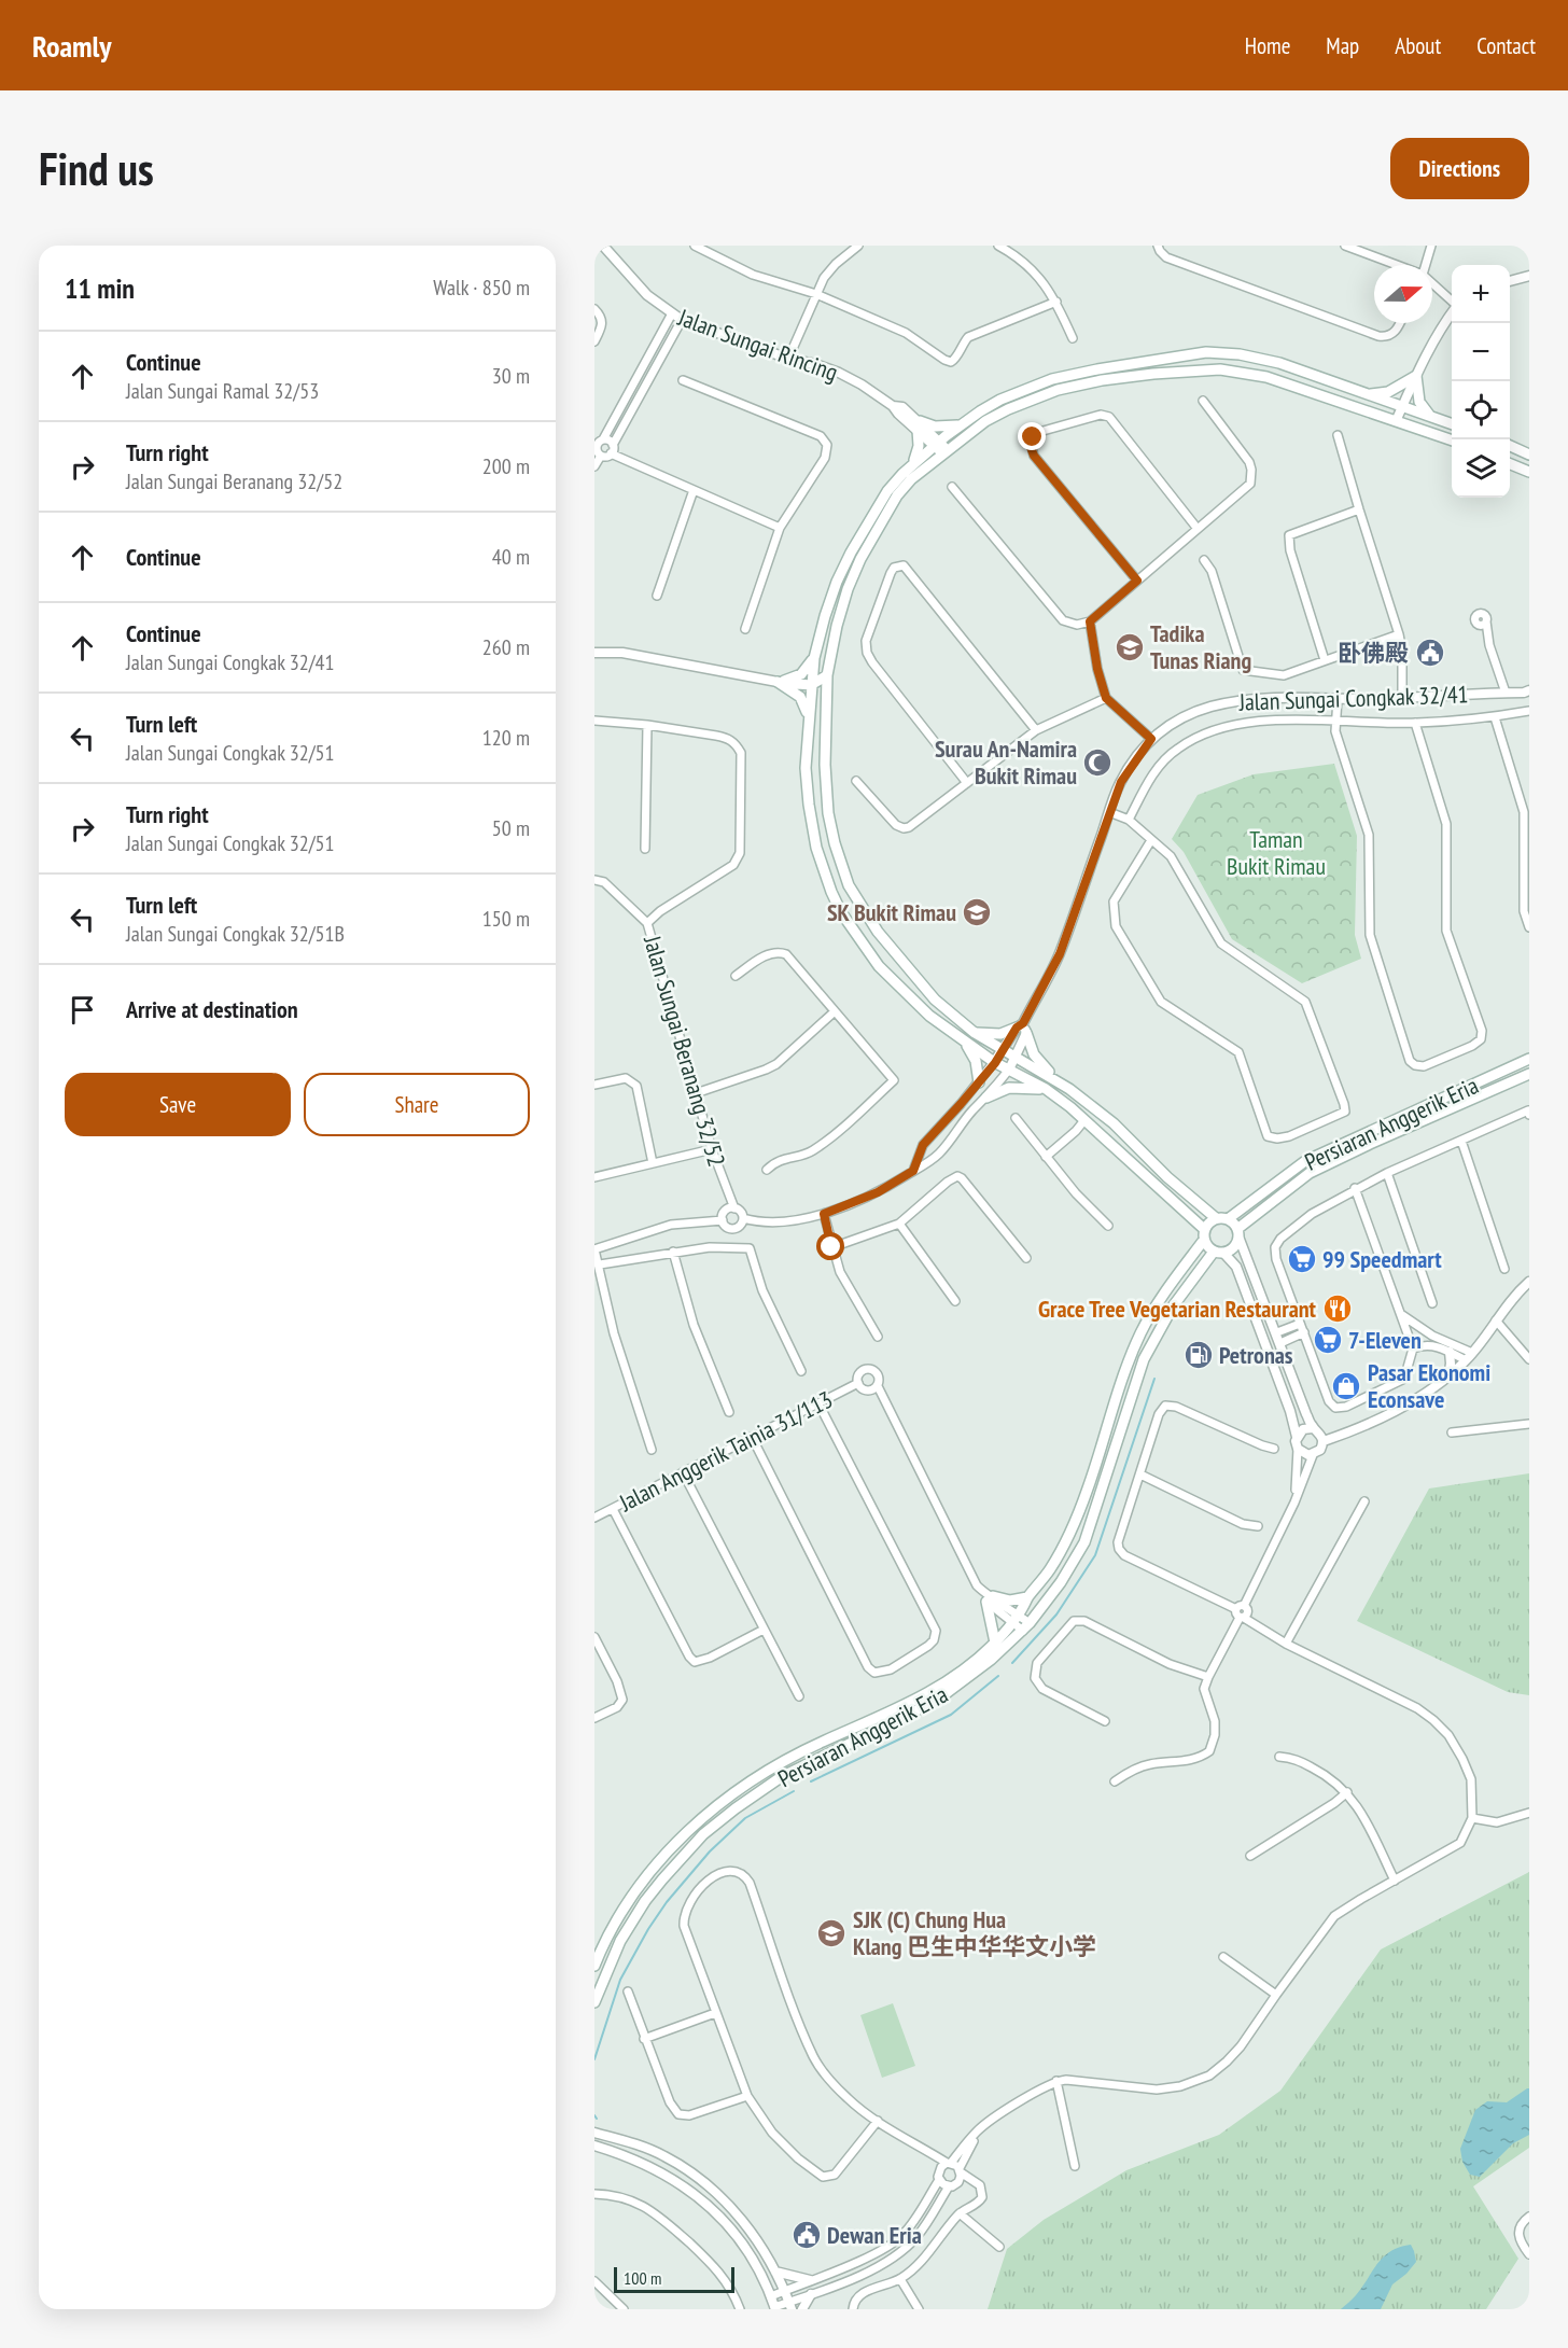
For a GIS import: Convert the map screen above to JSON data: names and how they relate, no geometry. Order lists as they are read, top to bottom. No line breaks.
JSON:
{"streets":{"main road":["Persiaran Anggerik Eria"],"street":["Jalan Sungai Rincing","Jalan Sungai Congkak 32/41","Jalan Sungai Beranang 32/52","Jalan Anggerik Tainia 31/113"]},"parks":["Taman Bukit Rimau"],"places":{"school or university":["Tadika Tunas Riang","SK Bukit Rimau","SJK (C) Chung Hua Klang 巴生中华华文小学"],"public building":["卧佛殿","Dewan Eria"],"mosque":["Surau An-Namira Bukit Rimau"],"supermarket":["99 Speedmart","7-Eleven"],"restaurant":["Grace Tree Vegetarian Restaurant"],"fuel station":["Petronas"],"shop":["Pasar Ekonomi Econsave"]},"scale_bar":"100 m","north":"right","page":{"header":"Roamly","nav":["Home","Map","About","Contact"],"buttons":["Directions",["Save","Share"]],"title":"Find us","heading":["11 min","Walk · 850 m"],"map_buttons":["+","−"],"list":[["Continue","Jalan Sungai Ramal 32/53","30 m"],["Turn right","Jalan Sungai Beranang 32/52","200 m"],["Continue","40 m"],["Continue","Jalan Sungai Congkak 32/41","260 m"],["Turn left","Jalan Sungai Congkak 32/51","120 m"],["Turn right","Jalan Sungai Congkak 32/51","50 m"],["Turn left","Jalan Sungai Congkak 32/51B","150 m"],"Arrive at destination"],"scale":"100 m"}}
